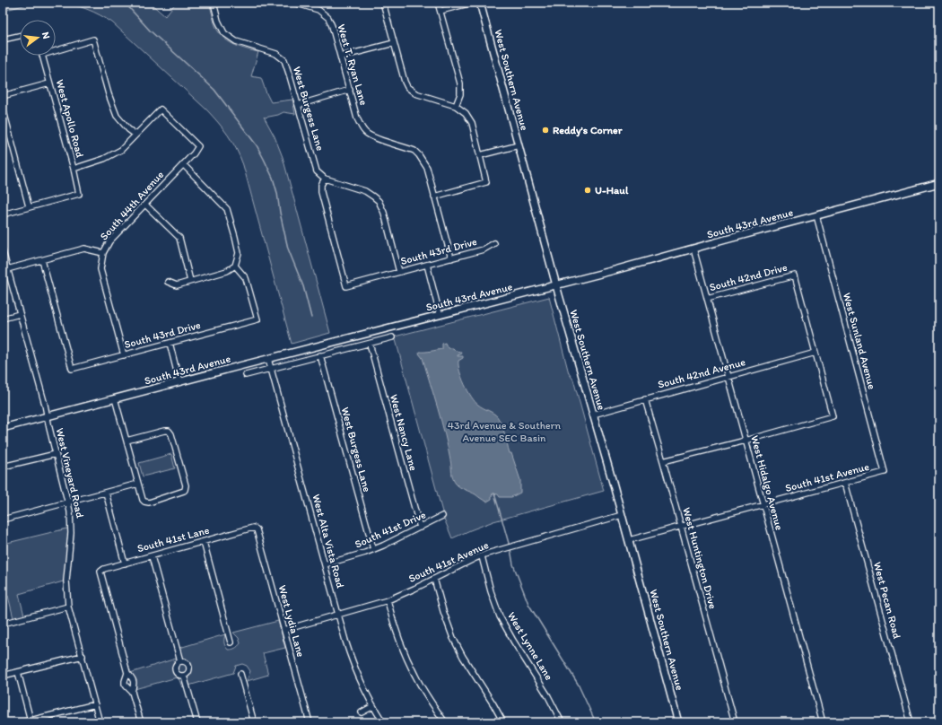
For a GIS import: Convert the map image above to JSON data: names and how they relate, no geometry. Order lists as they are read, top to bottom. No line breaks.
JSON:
{"streets":{"main road":["West Southern Avenue","South 43rd Avenue"],"street":["West T. Ryan Lane","West Burgess Lane","West Apollo Road","South 44th Avenue","South 43rd Drive","South 42nd Drive","West Sunland Avenue","South 42nd Avenue","West Nancy Lane","West Vineyard Road","South 41st Avenue","West Hidalgo Avenue","South 41st Drive","South 41st Lane","West Alta Vista Road","West Huntington Drive","West Pecan Road","West Lydia Lane","West Lynne Lane"]},"crossings":[["West Southern Avenue","South 43rd Avenue"],["West Southern Avenue","South 42nd Avenue"],["West Southern Avenue","South 41st Avenue"],["West Burgess Lane","South 43rd Drive"],["West Burgess Lane","South 41st Drive"],["South 44th Avenue","South 43rd Drive"],["South 44th Avenue","West Vineyard Road"],["South 43rd Avenue","West Sunland Avenue"],["South 43rd Avenue","West Vineyard Road"],["South 43rd Avenue","West Hidalgo Avenue"],["South 43rd Avenue","West Alta Vista Road"],["South 42nd Drive","South 42nd Avenue"],["South 42nd Drive","West Hidalgo Avenue"],["West Sunland Avenue","South 41st Avenue"],["South 42nd Avenue","West Hidalgo Avenue"],["South 42nd Avenue","West Huntington Drive"],["West Nancy Lane","South 41st Drive"],["South 41st Avenue","West Hidalgo Avenue"],["South 41st Avenue","West Alta Vista Road"],["South 41st Avenue","West Huntington Drive"],["South 41st Avenue","West Pecan Road"],["South 41st Avenue","West Lydia Lane"],["South 41st Avenue","West Lynne Lane"],["South 41st Drive","West Alta Vista Road"],["South 41st Lane","West Lydia Lane"]],"parks":["43rd Avenue & Southern Avenue SEC Basin"],"places":["Reddy's Corner","U-Haul"],"north":"right"}
